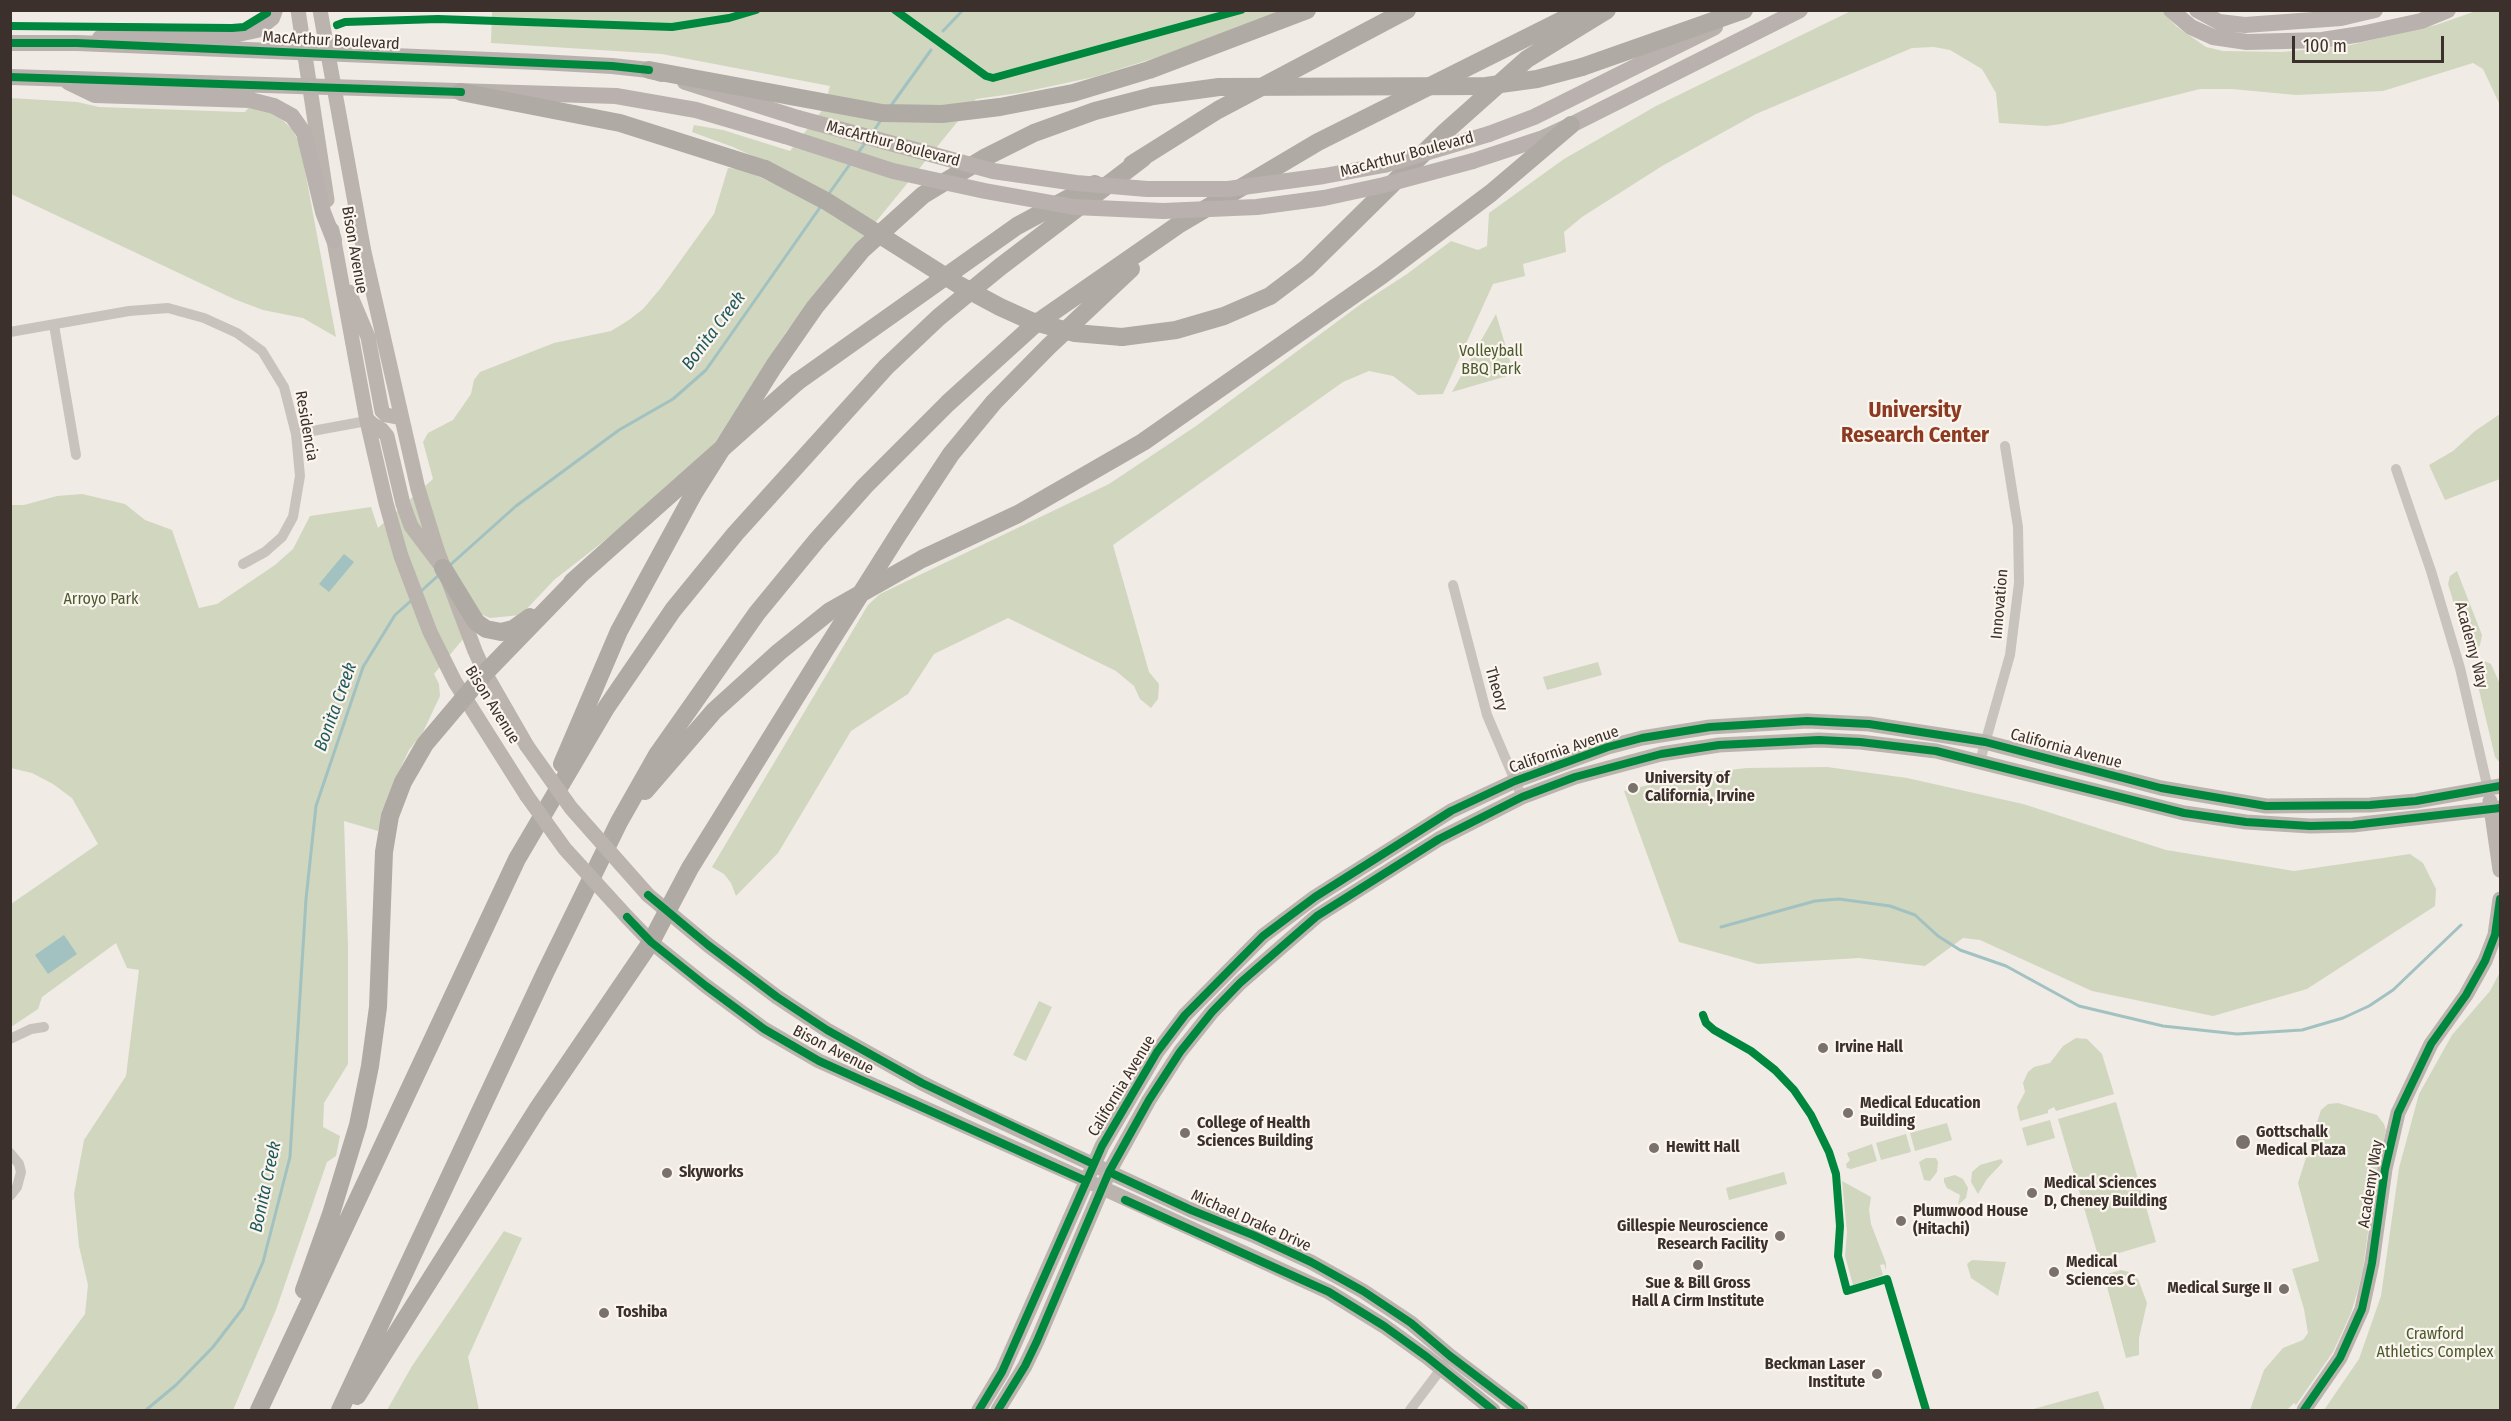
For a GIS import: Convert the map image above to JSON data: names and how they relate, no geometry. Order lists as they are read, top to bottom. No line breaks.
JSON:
{"streets":{"main road":["MacArthur Boulevard","Bison Avenue","Academy Way","California Avenue","Michael Drake Drive"],"street":["Residencia","Innovation","Theory"]},"crossings":[["MacArthur Boulevard","Bison Avenue"],["Bison Avenue","California Avenue"],["Bison Avenue","Michael Drake Drive"],["Innovation","California Avenue"],["Academy Way","California Avenue"],["Theory","California Avenue"],["California Avenue","Michael Drake Drive"]],"districts":["University Research Center"],"water":["Bonita Creek"],"parks":["Volleyball BBQ Park","Arroyo Park","Crawford Athletics Complex"],"places":["University of California, Irvine","Irvine Hall","Medical Education Building","College of Health Sciences Building","Gottschalk Medical Plaza","Hewitt Hall","Skyworks","Medical Sciences D, Cheney Building","Plumwood House (Hitachi)","Gillespie Neuroscience Research Facility","Sue & Bill Gross Hall A Cirm Institute","Medical Sciences C","Medical Surge II","Toshiba","Beckman Laser Institute"],"scale_bar":"100 m"}
